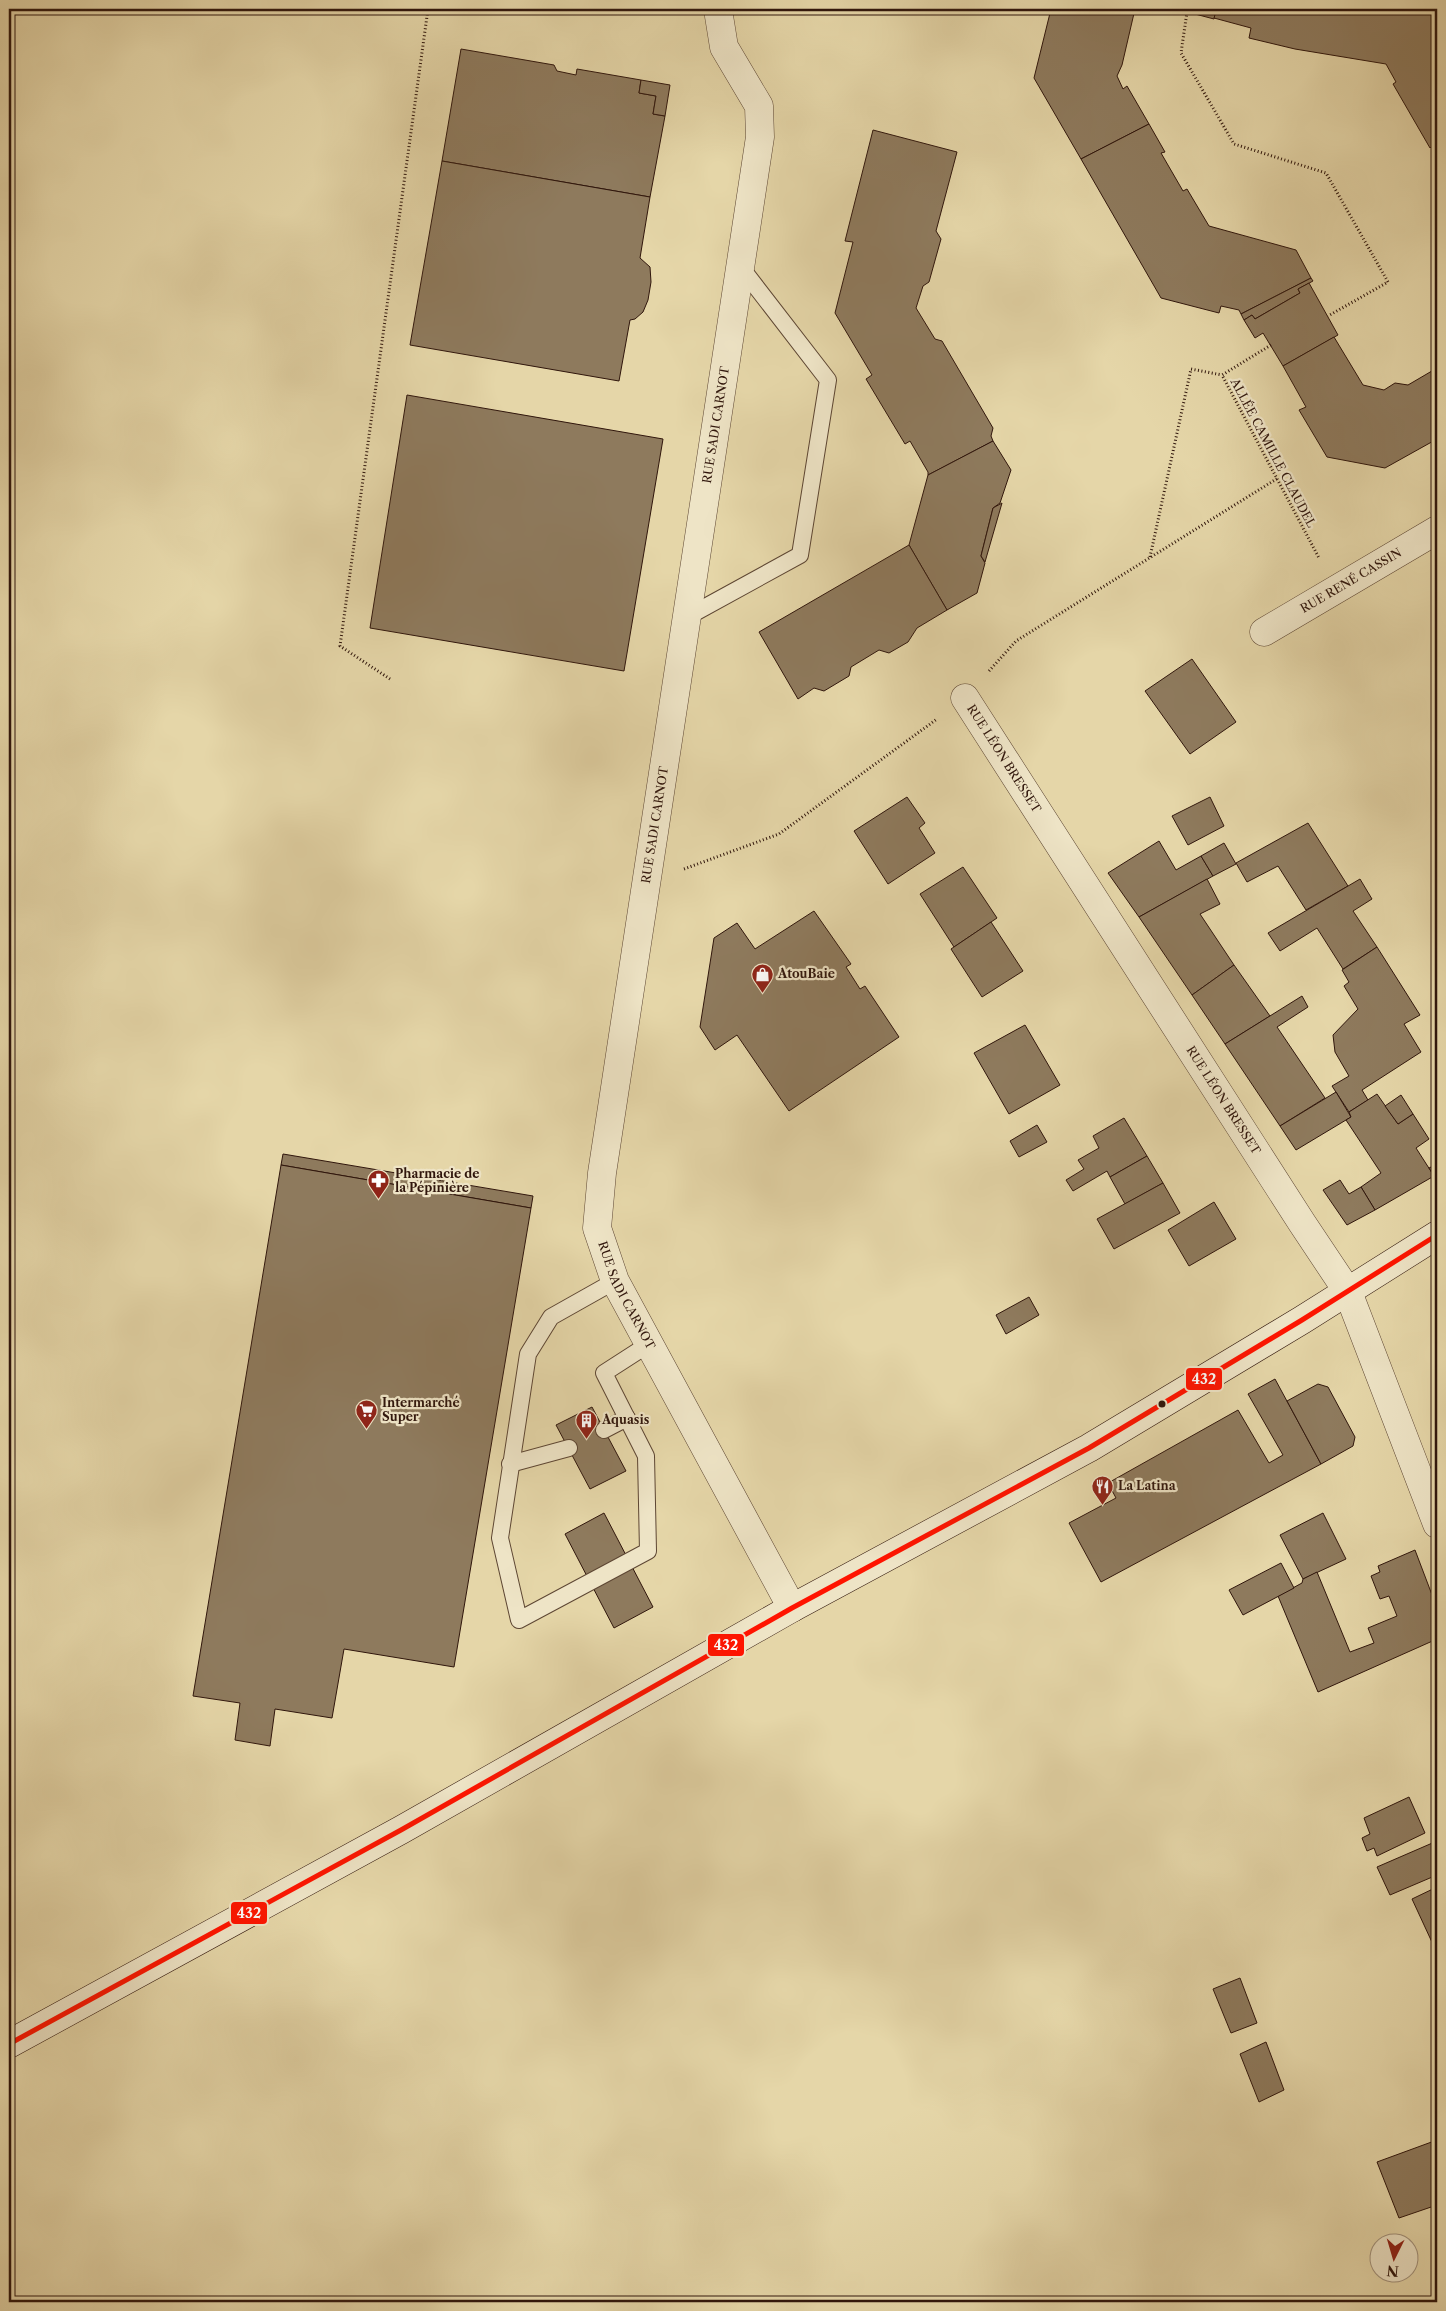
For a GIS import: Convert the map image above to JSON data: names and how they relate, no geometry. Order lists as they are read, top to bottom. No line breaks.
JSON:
{"streets":{"street":["RUE SADI CARNOT","RUE RENÉ CASSIN","RUE LÉON BRESSET"],"path":["ALLÉE CAMILLE CLAUDEL"]},"crossings":[["ALLÉE CAMILLE CLAUDEL","RUE RENÉ CASSIN"]],"places":{"shop":["AtouBaie"],"pharmacy":["Pharmacie de la Pépinière"],"supermarket":["Intermarché Super"],"building":["Aquasis"],"restaurant":["La Latina"]},"lines":["transit line 432"],"north":"bottom"}
